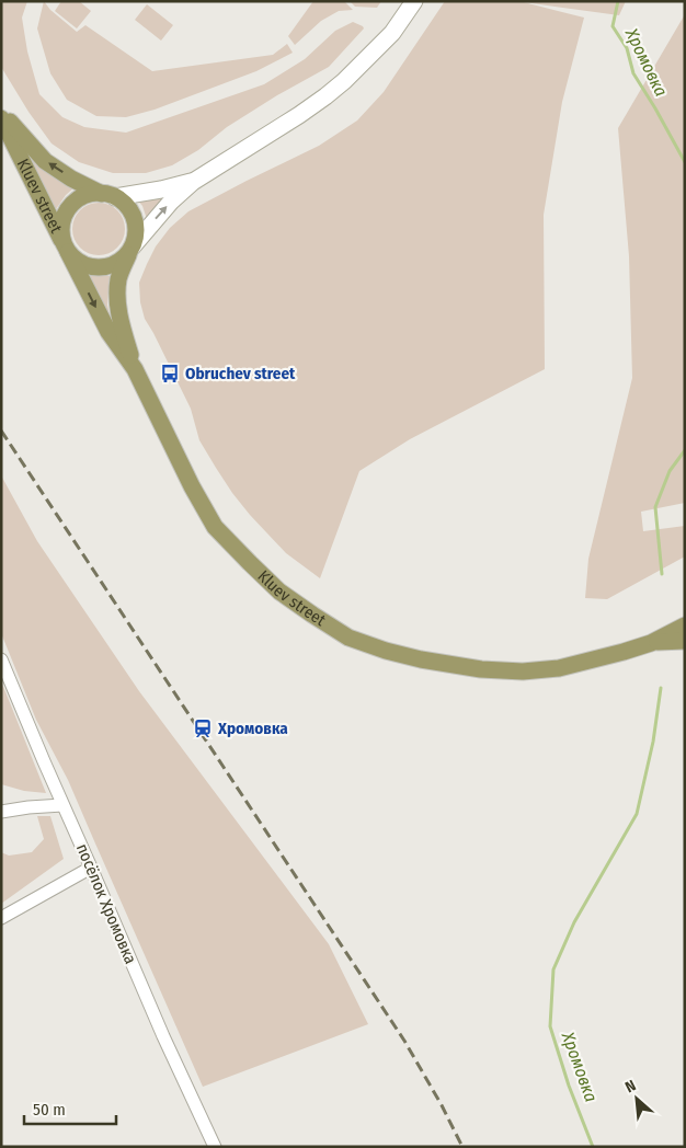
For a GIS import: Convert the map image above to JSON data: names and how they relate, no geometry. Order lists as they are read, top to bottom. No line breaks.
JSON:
{"streets":{"main road":["Kluev street"],"street":["посёлок Хромовка"]},"water":["Хромовка"],"places":{"bus stop":["Obruchev street"],"station":["Хромовка"]},"scale_bar":"50 m","north":"top left"}
